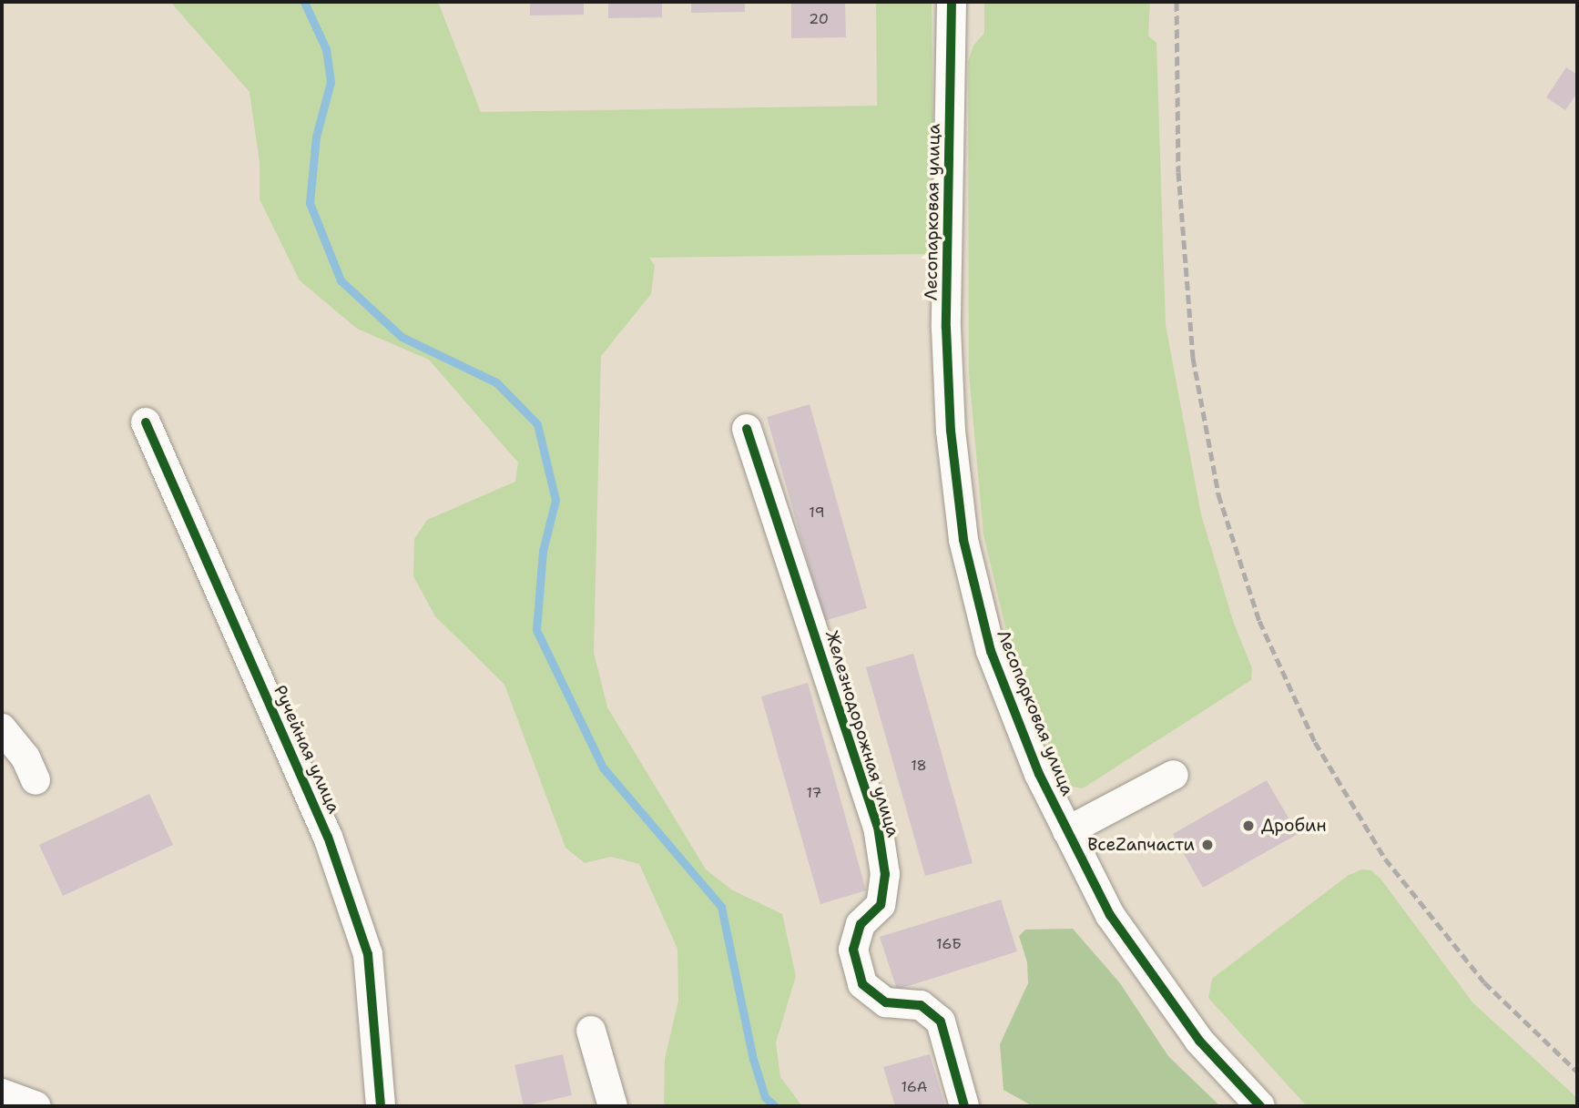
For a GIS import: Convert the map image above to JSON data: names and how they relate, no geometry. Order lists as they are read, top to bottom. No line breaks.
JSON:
{"streets":{"street":["Лесопарковая улица","Железнодорожная улица","Ручейная улица"]},"places":["Дробин","ВсеZапчасти"],"house_numbers":["20","19","18","17","16Б","16А"]}
